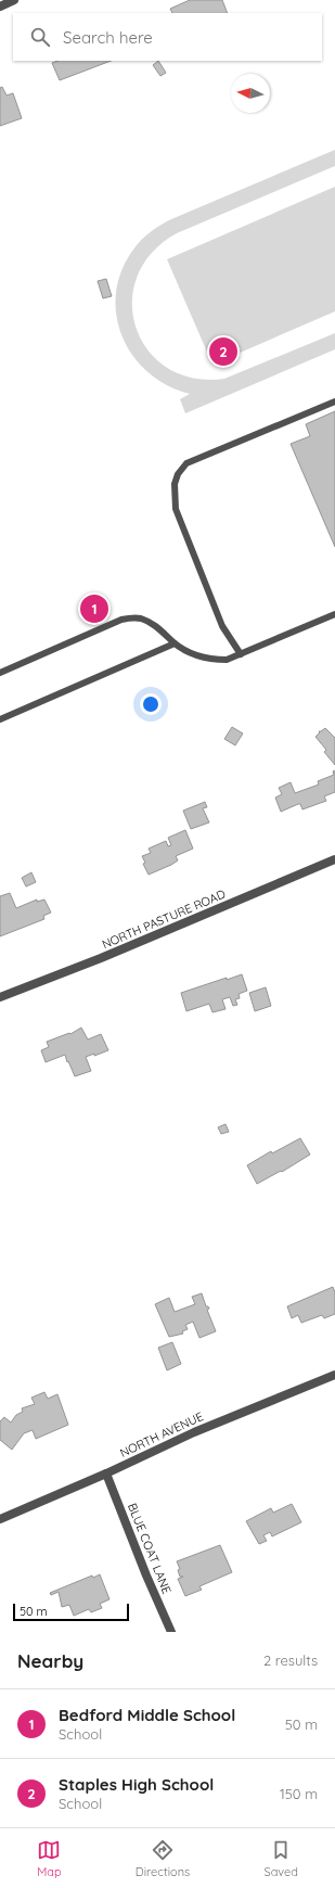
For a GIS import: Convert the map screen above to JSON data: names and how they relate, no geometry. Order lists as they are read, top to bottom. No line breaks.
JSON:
{"streets":{"street":["NORTH PASTURE ROAD","NORTH AVENUE","BLUE COAT LANE"]},"crossings":[["NORTH AVENUE","BLUE COAT LANE"]],"scale_bar":"50 m","north":"left","page":{"search":"Search here","pins":["2","1"],"scale":"50 m","heading":["Nearby","2 results"],"list":[{"mark":"1","name":"Bedford Middle School","note":"School","value":"50 m"},{"mark":"2","name":"Staples High School","note":"School","value":"150 m"}],"nav":["Map","Directions","Saved"]}}
